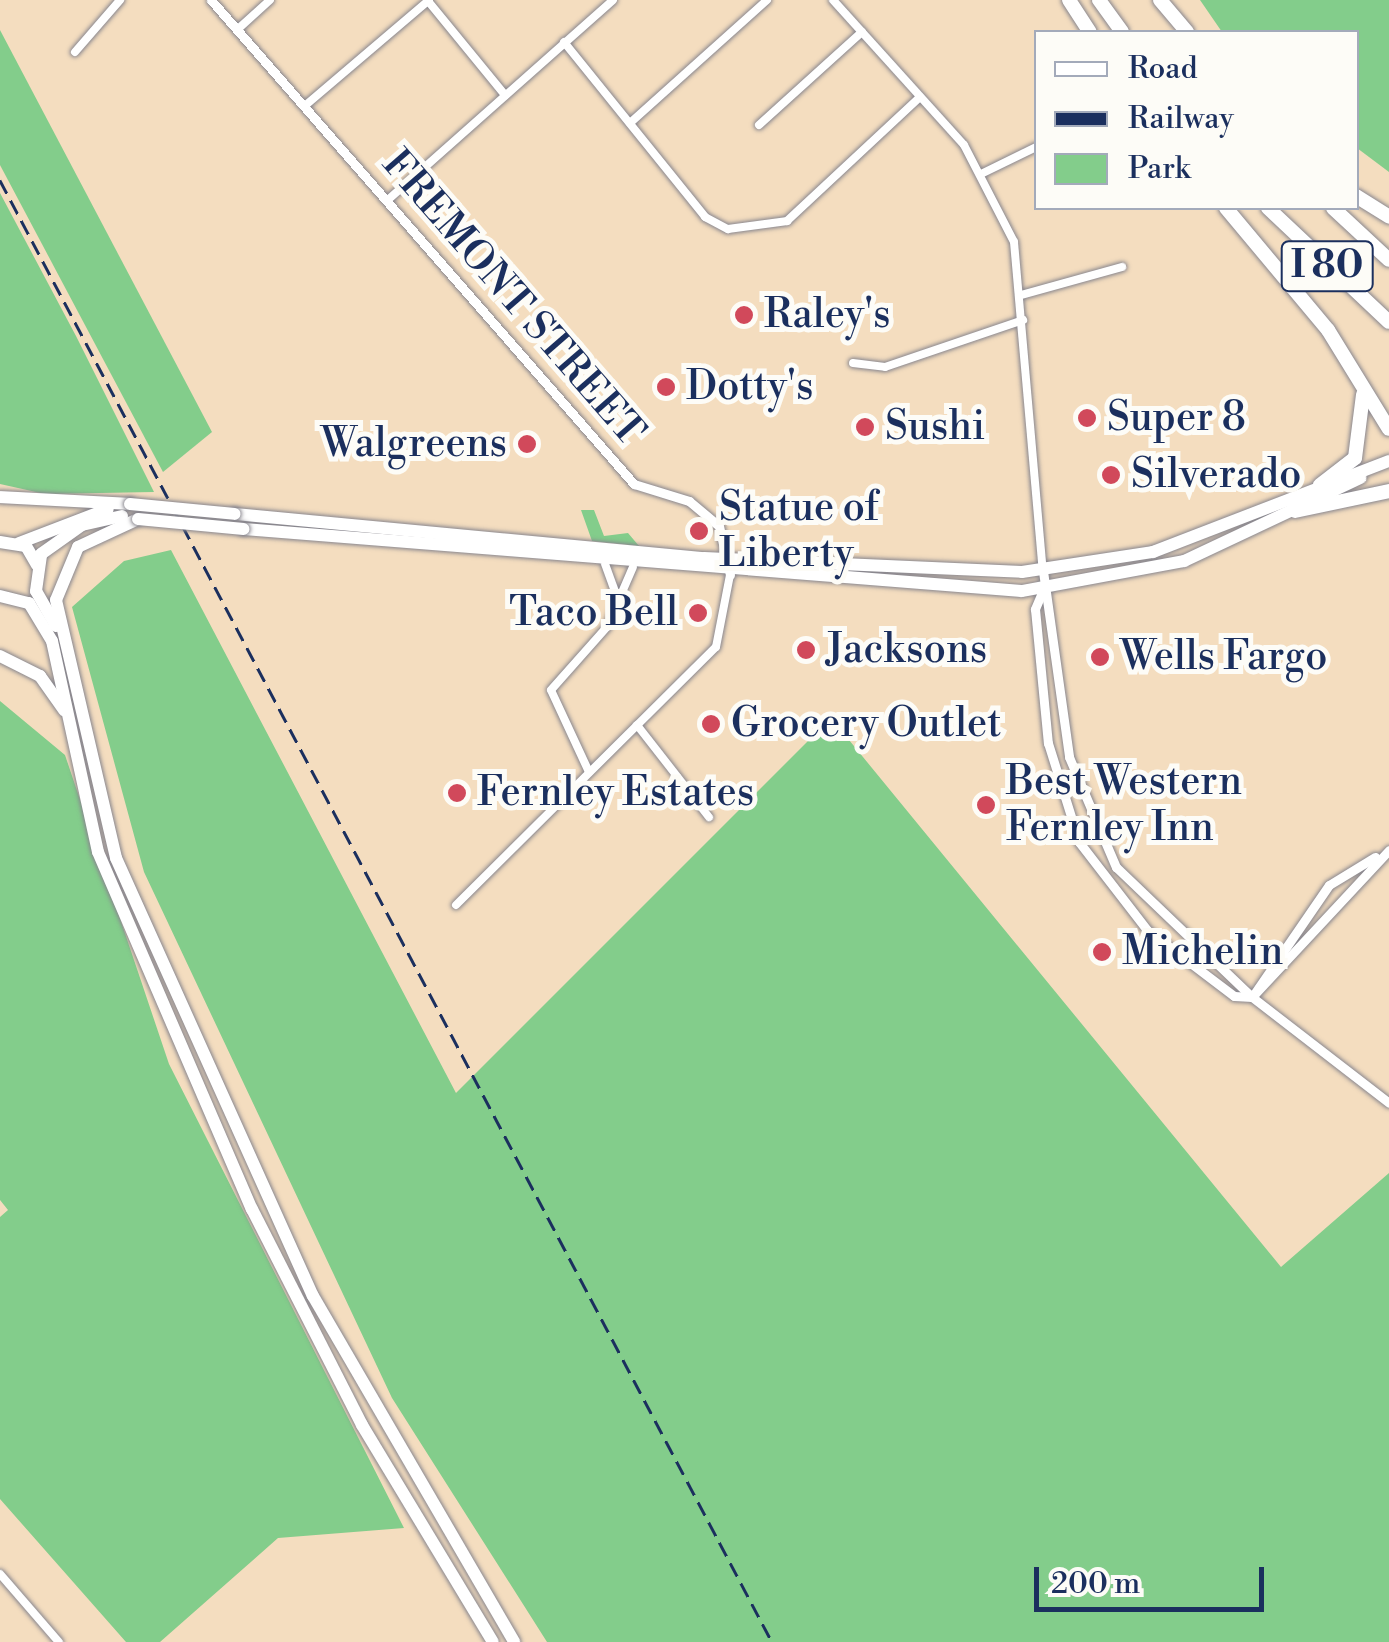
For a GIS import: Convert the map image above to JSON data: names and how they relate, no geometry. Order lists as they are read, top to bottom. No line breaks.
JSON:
{"streets":{"highway":["I 80"],"street":["FREMONT STREET"]},"places":["Raley's","Dotty's","Super 8","Sushi","Walgreens","Silverado","Statue of Liberty","Taco Bell","Jacksons","Wells Fargo","Grocery Outlet","Fernley Estates","Best Western Fernley Inn","Michelin"],"legend":["Road","Railway","Park"],"scale_bar":"200 m"}
